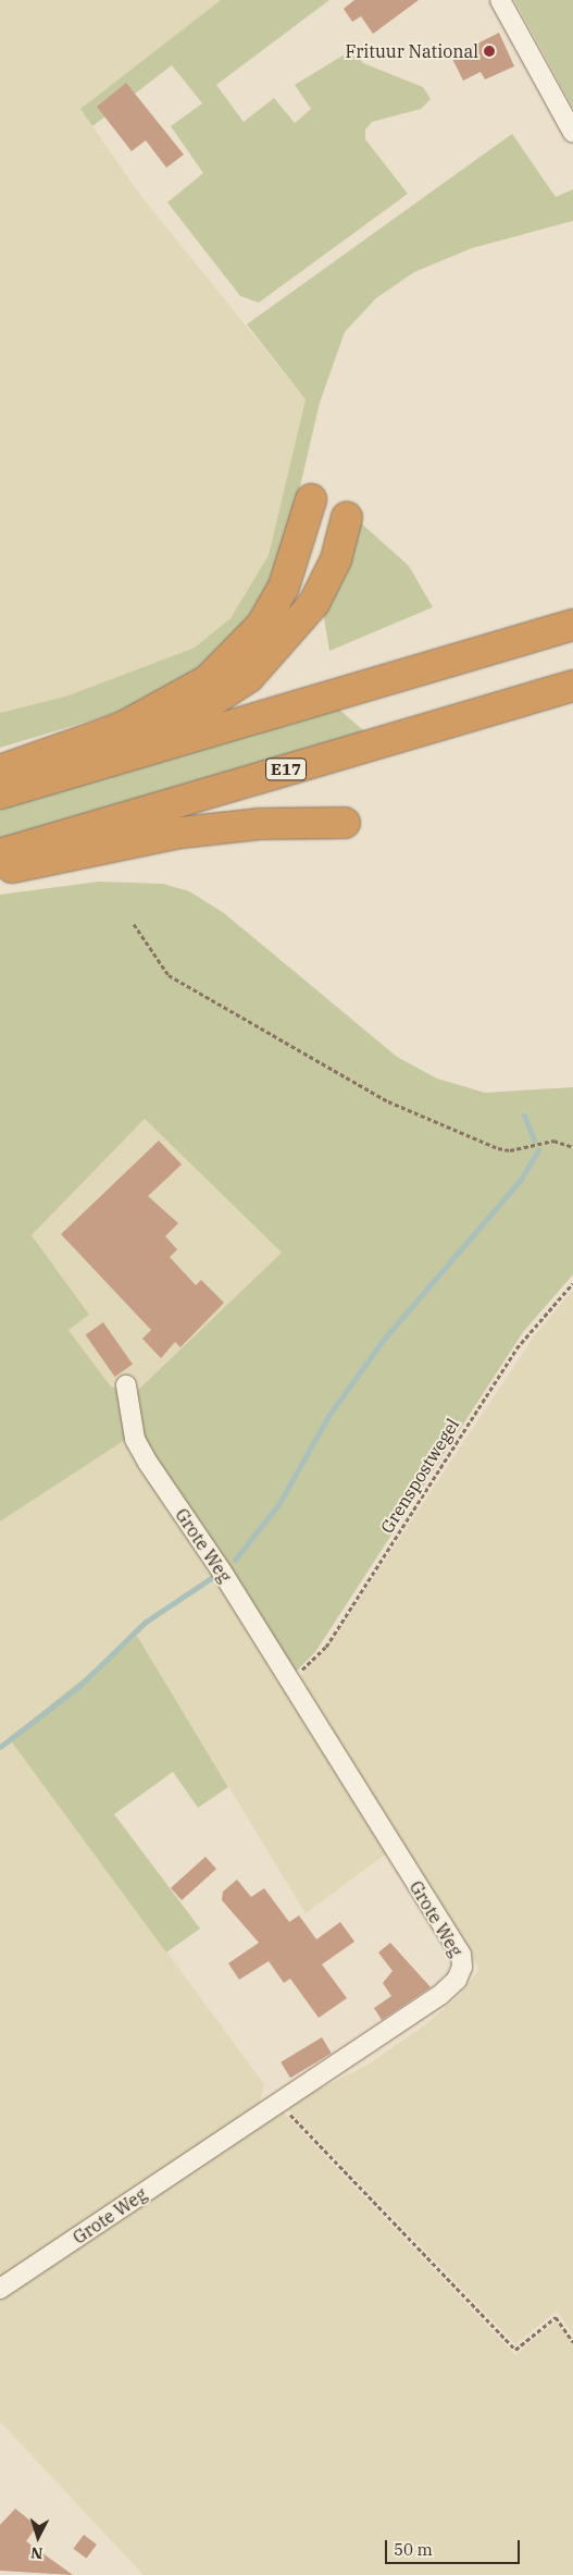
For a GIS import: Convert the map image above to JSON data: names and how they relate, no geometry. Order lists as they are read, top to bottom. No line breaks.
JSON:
{"streets":{"highway":["E17"],"street":["Grote Weg"],"path":["Grenspostwegel"]},"crossings":[["Grenspostwegel","Grote Weg"]],"places":["Frituur National"],"scale_bar":"50 m","north":"bottom"}
